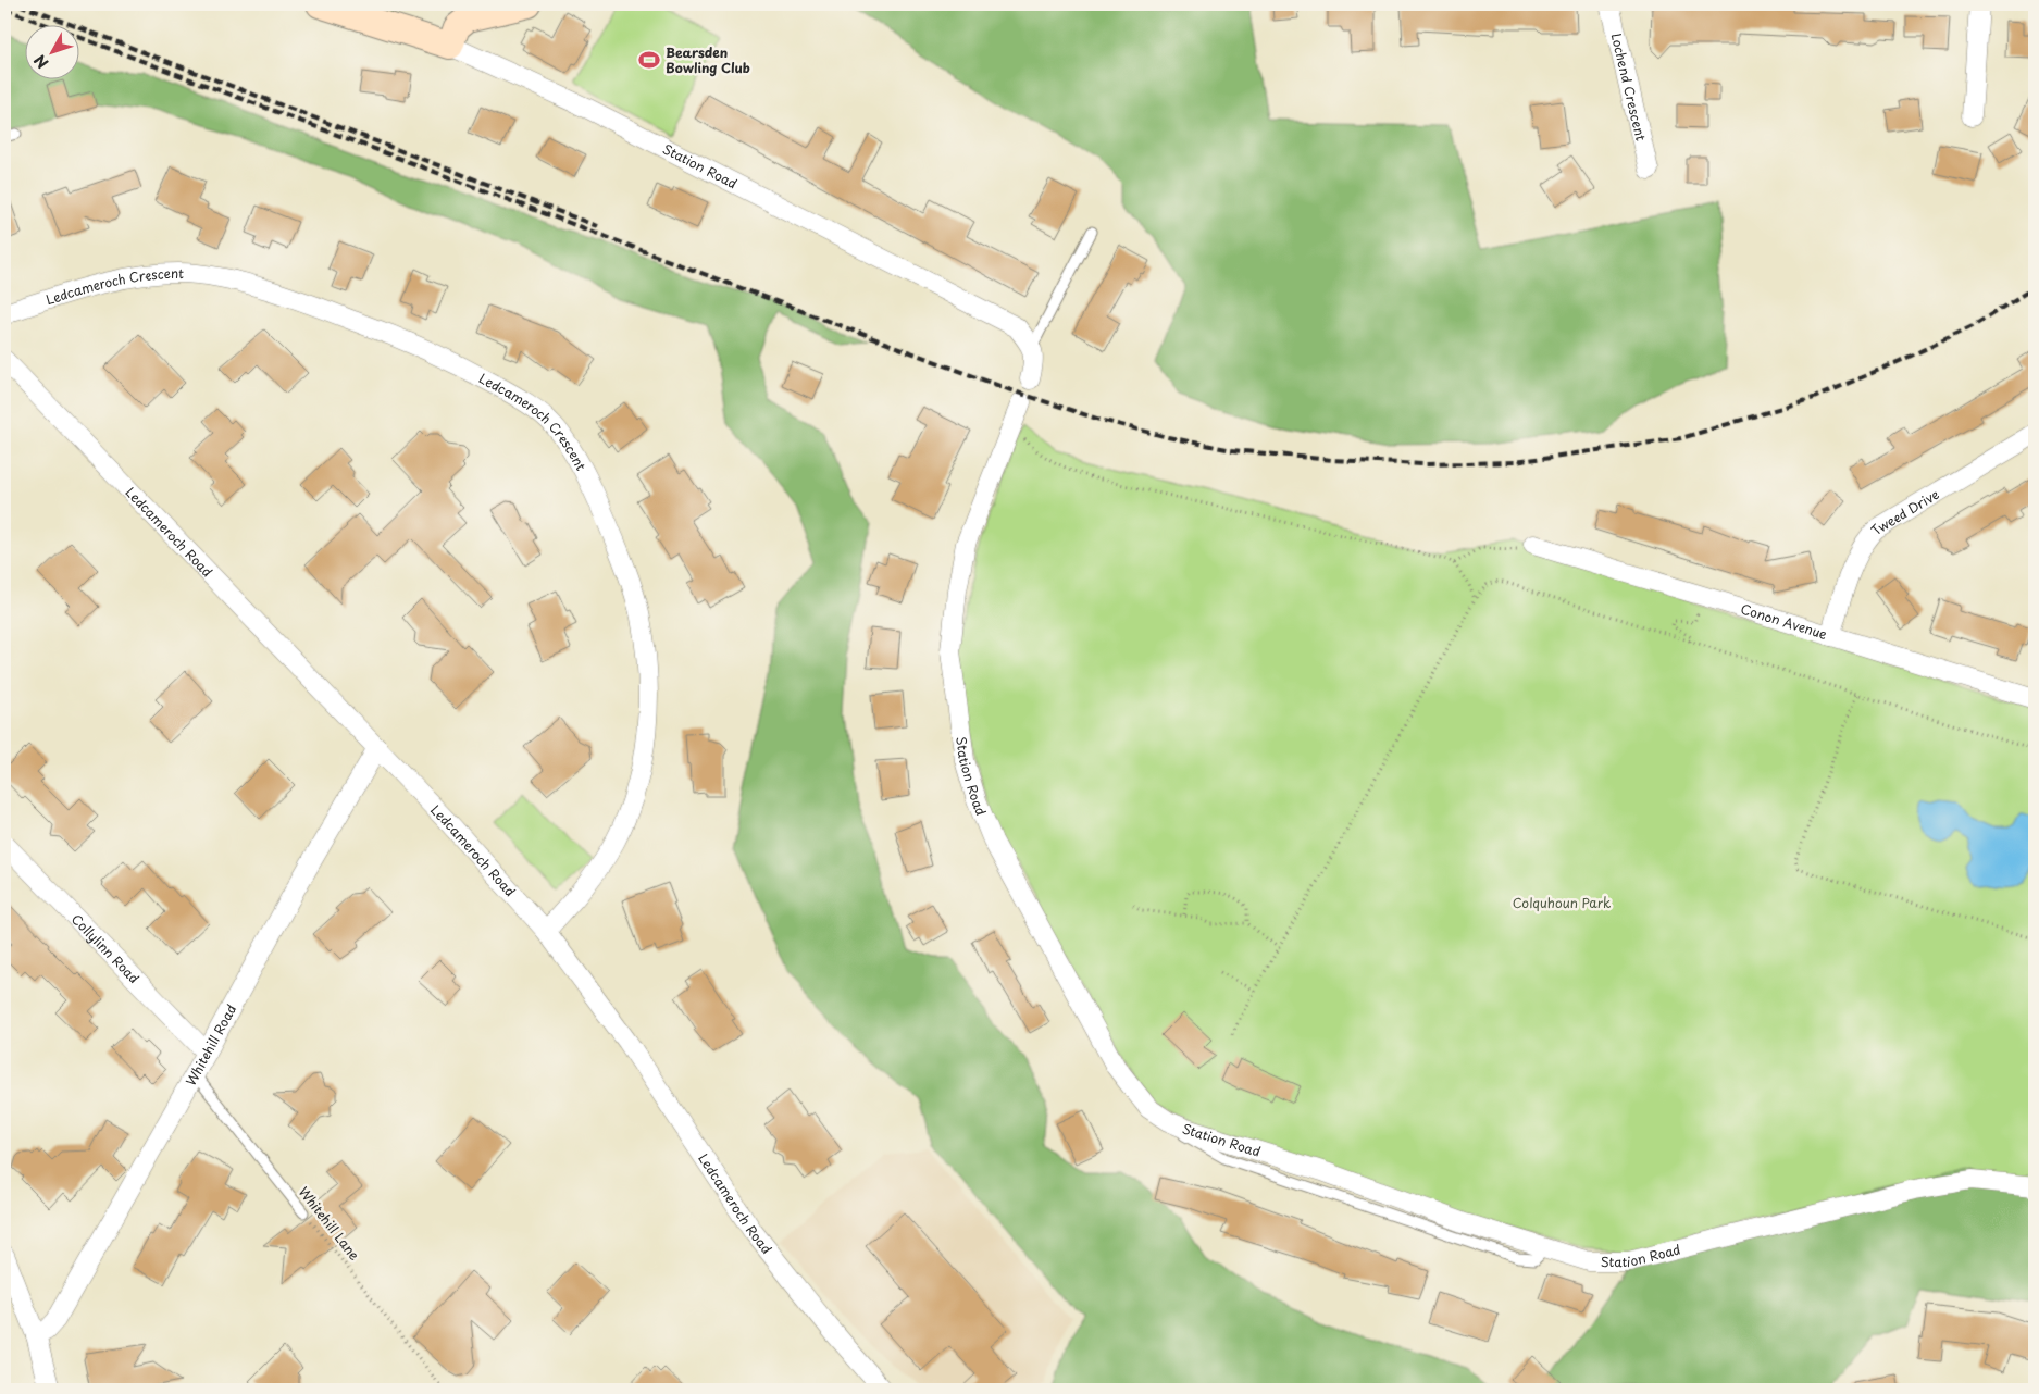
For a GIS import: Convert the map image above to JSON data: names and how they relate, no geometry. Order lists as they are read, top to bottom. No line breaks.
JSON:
{"streets":{"street":["Lochend Crescent","Station Road","Ledcameroch Crescent","Tweed Drive","Ledcameroch Road","Conon Avenue","Collylinn Road","Whitehill Road"],"lane":["Whitehill Lane"]},"crossings":[["Ledcameroch Crescent","Ledcameroch Road"],["Tweed Drive","Conon Avenue"],["Ledcameroch Road","Whitehill Road"],["Collylinn Road","Whitehill Road"],["Whitehill Road","Whitehill Lane"]],"parks":["Colquhoun Park"],"places":{"sports":["Bearsden Bowling Club"]},"north":"bottom left"}
